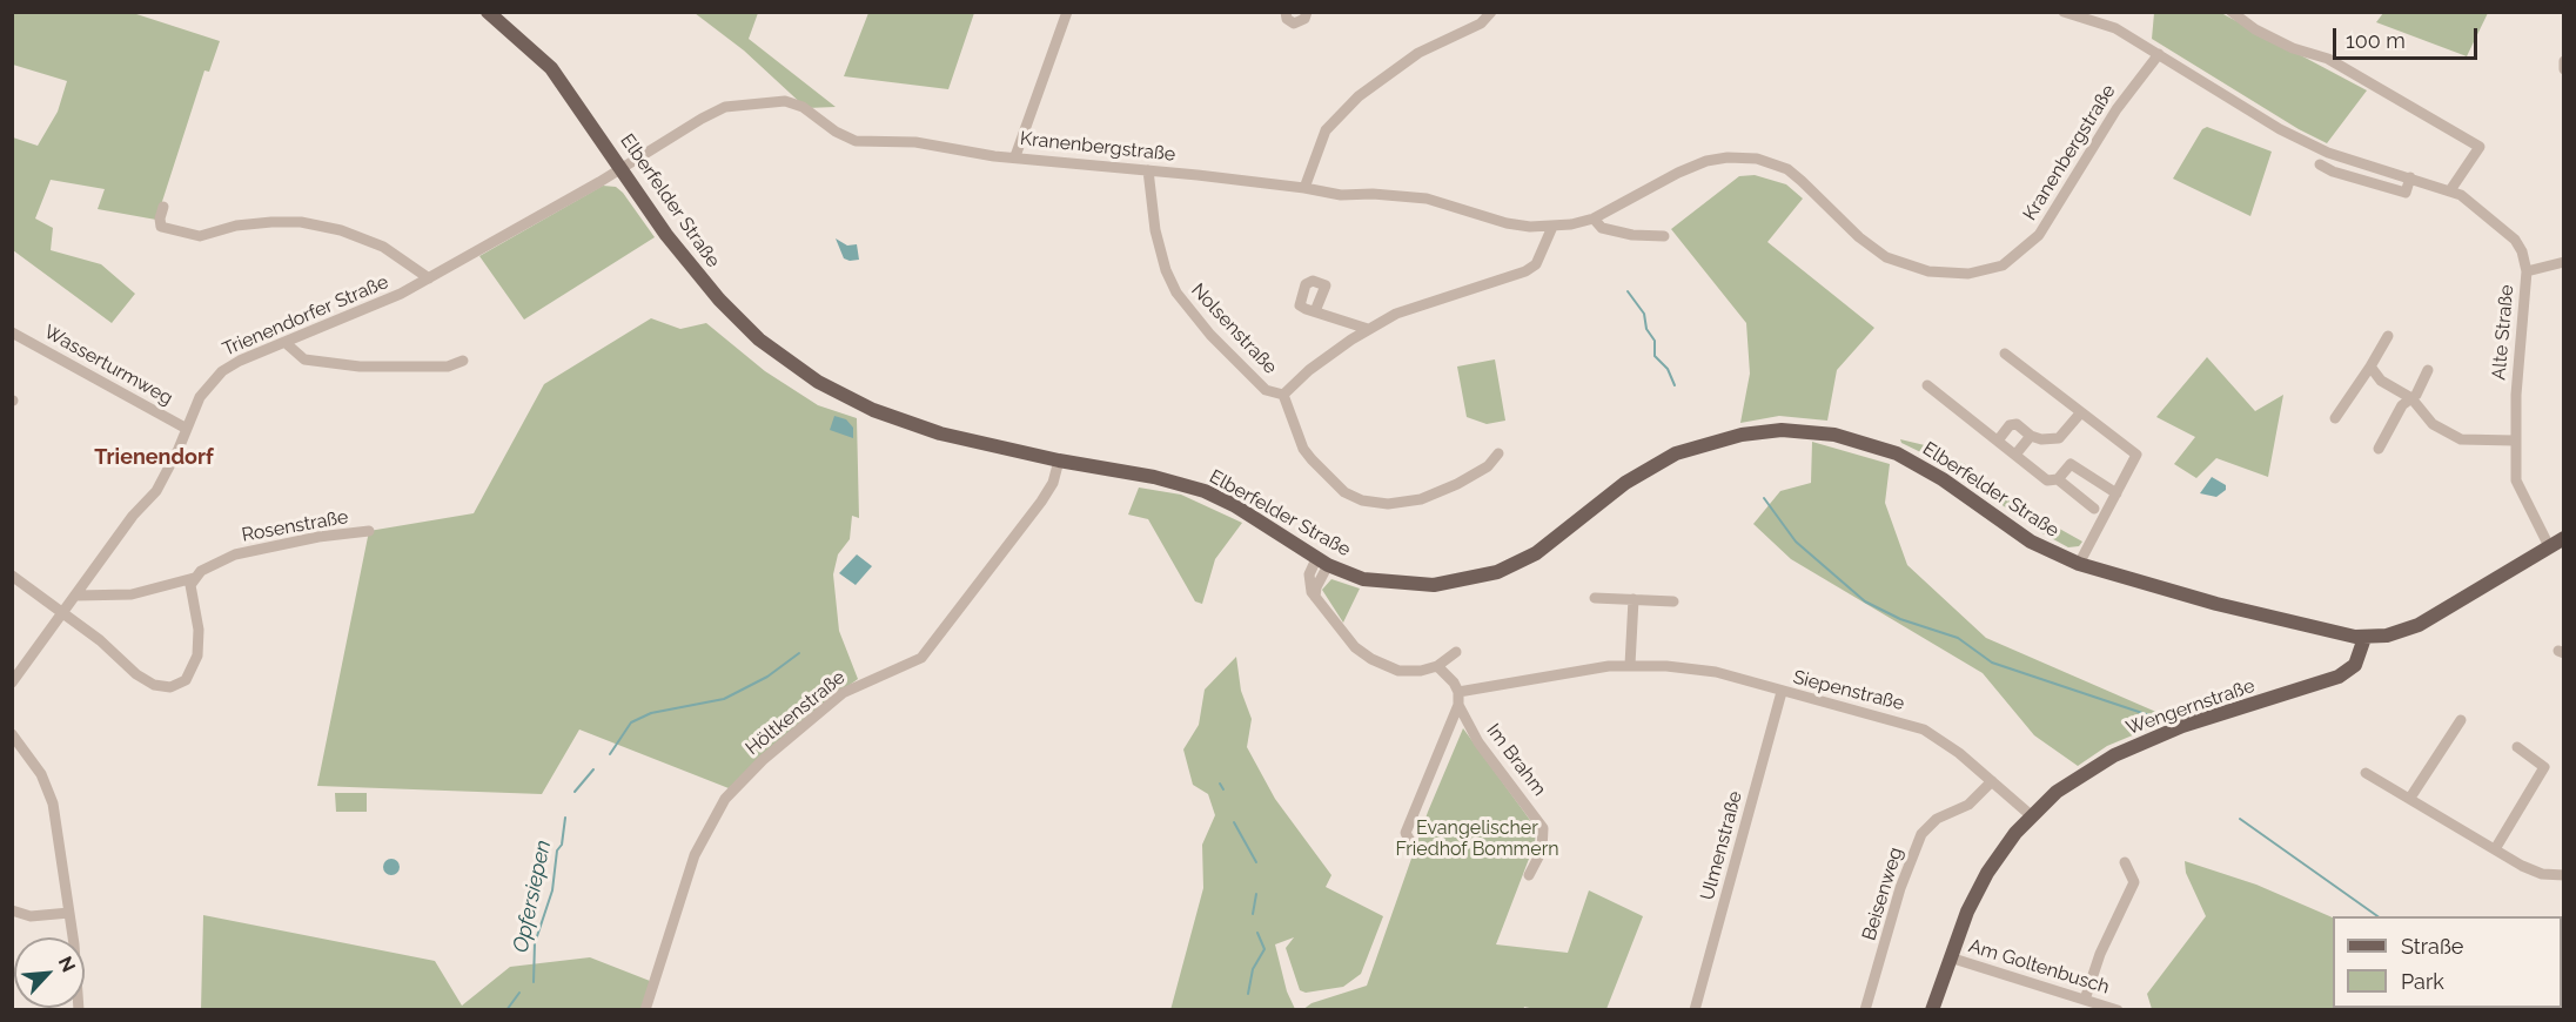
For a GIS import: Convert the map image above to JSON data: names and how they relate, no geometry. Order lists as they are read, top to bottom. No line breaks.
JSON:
{"streets":{"main road":["Elberfelder Straße","Wengernstraße"],"street":["Kranenbergstraße","Trienendorfer Straße","Nolsenstraße","Alte Straße","Wasserturmweg","Rosenstraße","Siepenstraße","Höltkenstraße","Im Brahm","Ulmenstraße","Beisenweg","Am Goltenbusch"]},"crossings":[["Kranenbergstraße","Elberfelder Straße"],["Kranenbergstraße","Trienendorfer Straße"],["Kranenbergstraße","Nolsenstraße"],["Kranenbergstraße","Alte Straße"],["Elberfelder Straße","Trienendorfer Straße"],["Elberfelder Straße","Alte Straße"],["Elberfelder Straße","Wengernstraße"],["Elberfelder Straße","Höltkenstraße"],["Trienendorfer Straße","Wasserturmweg"],["Trienendorfer Straße","Rosenstraße"],["Siepenstraße","Wengernstraße"],["Siepenstraße","Ulmenstraße"],["Siepenstraße","Beisenweg"],["Wengernstraße","Am Goltenbusch"]],"districts":["Trienendorf"],"water":["Opfersiepen"],"parks":["Evangelischer Friedhof Bommern"],"legend":["Straße","Park"],"scale_bar":"100 m","north":"top right"}
